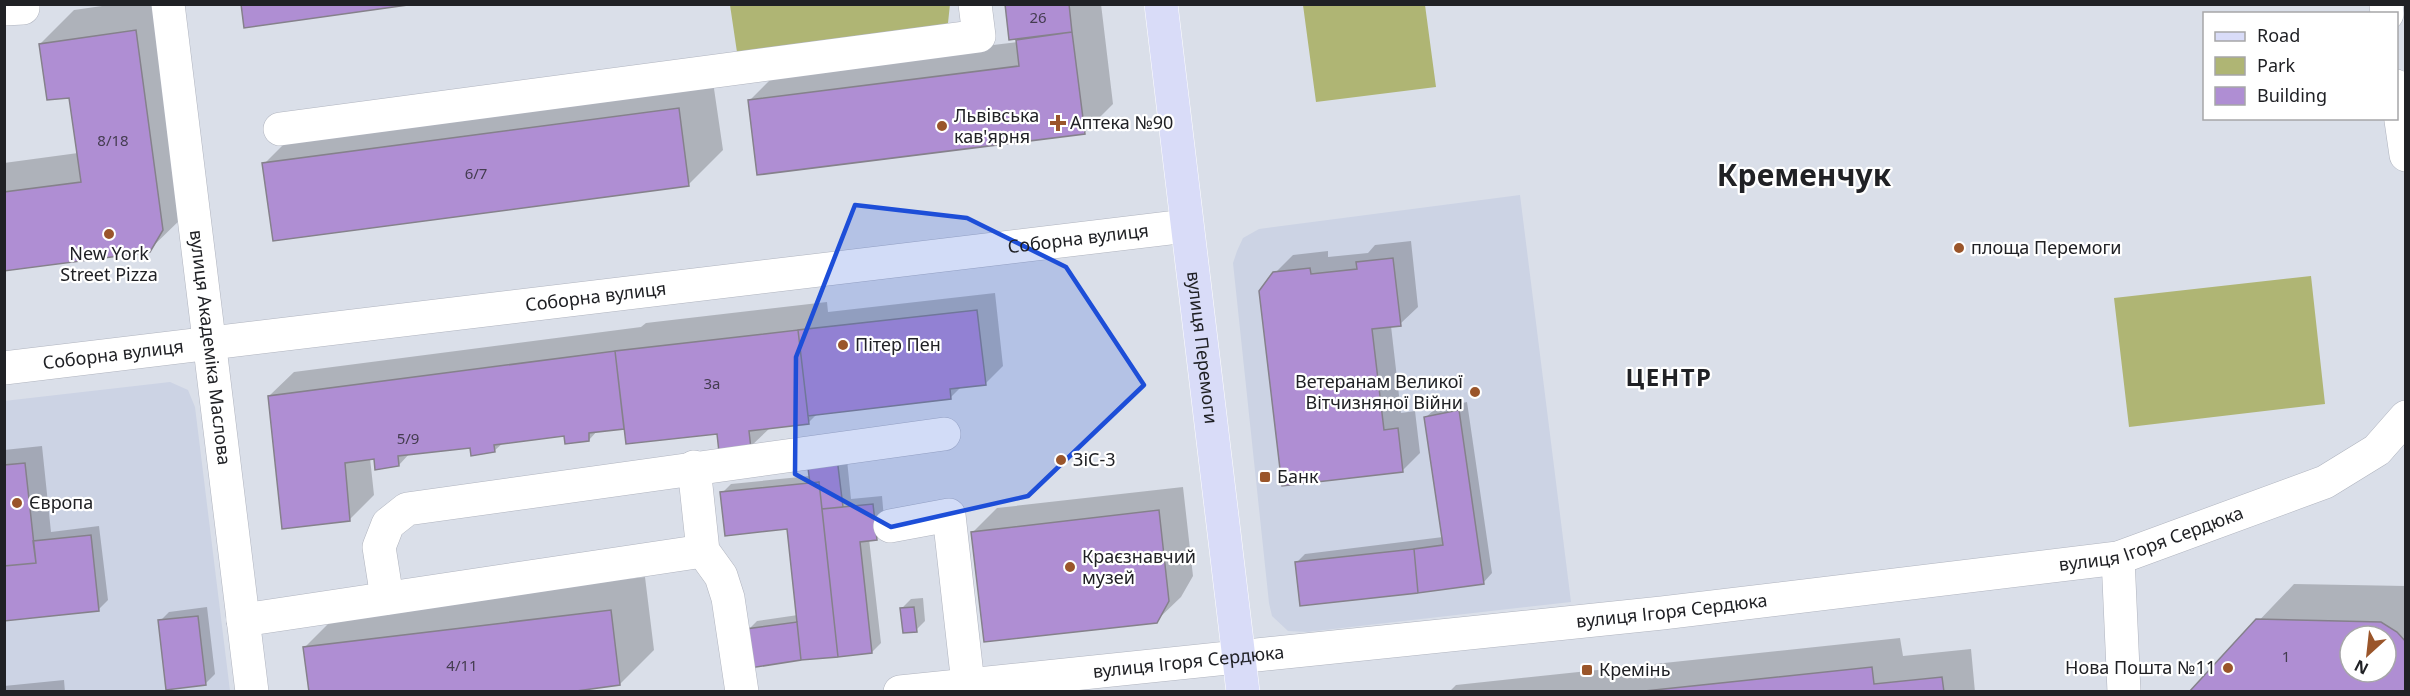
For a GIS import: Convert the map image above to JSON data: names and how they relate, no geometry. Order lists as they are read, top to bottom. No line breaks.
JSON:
{"streets":{"main road":["вулиця Перемоги"],"street":["Соборна вулиця","вулиця Академіка Маслова","вулиця Ігоря Сердюка"]},"crossings":[["Соборна вулиця","вулиця Академіка Маслова"],["Соборна вулиця","вулиця Перемоги"],["вулиця Перемоги","вулиця Ігоря Сердюка"]],"districts":["Кременчук","ЦЕНТР"],"places":{"health":["Аптека №90"],"other":["Львiвська кав'ярня","New York Street Pizza","площа Перемоги","Пітер Пен","Ветеранам Великої Вітчизняної Війни","ЗіС-3","Європа","Краєзнавчий музей","Нова Пошта №11"],"transit":["Банк","Кремінь"]},"house_numbers":["26","8/18","6/7","3а","5/9","1","4/11"],"legend":["Road","Park","Building"],"north":"bottom left"}
